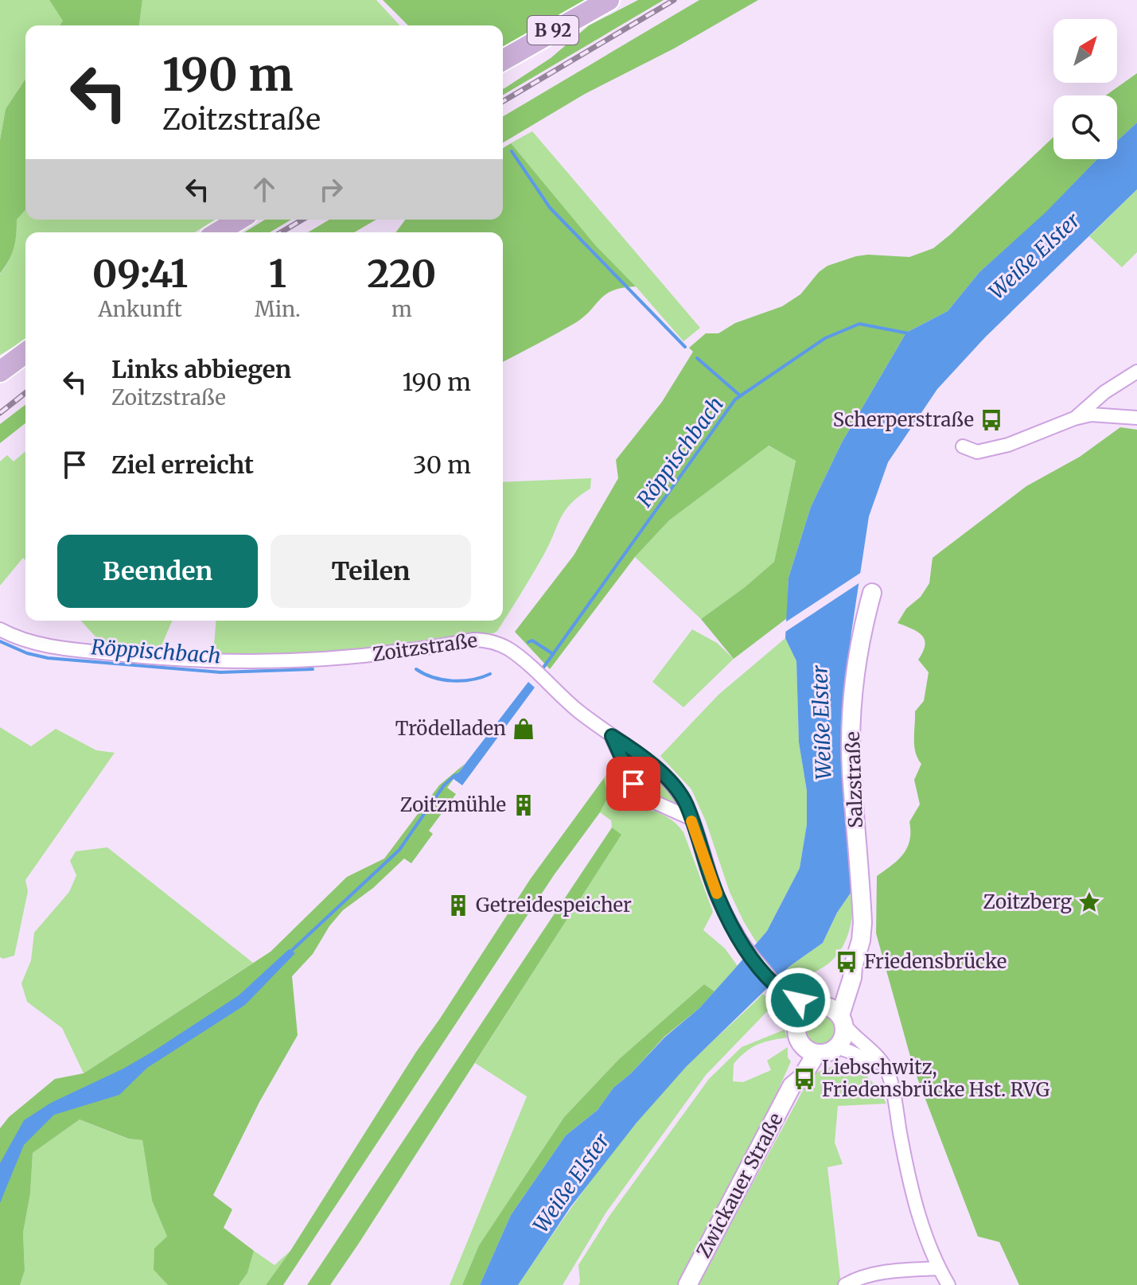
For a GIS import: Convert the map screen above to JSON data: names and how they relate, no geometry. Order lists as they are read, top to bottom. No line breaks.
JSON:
{"streets":{"main road":["B 92","Salzstraße","Zwickauer Straße"],"street":["Zoitzstraße"]},"crossings":[["Zoitzstraße","Salzstraße"],["Zoitzstraße","Zwickauer Straße"],["Salzstraße","Zwickauer Straße"]],"water":["Weiße Elster","Röppischbach"],"places":{"bus stop":["Scherperstraße","Friedensbrücke","Liebschwitz, Friedensbrücke Hst. RVG"],"shop":["Trödelladen"],"building":["Zoitzmühle","Getreidespeicher"],"place":["Zoitzberg"]},"north":"top right","page":{"turn":["190 m","Zoitzstraße"],"eta":["09:41","Ankunft","1","Min.","220","m"],"list":[{"name":"Links abbiegen","note":"Zoitzstraße","value":"190 m"},{"name":"Ziel erreicht","value":"30 m"}],"buttons":["Beenden","Teilen"]}}
